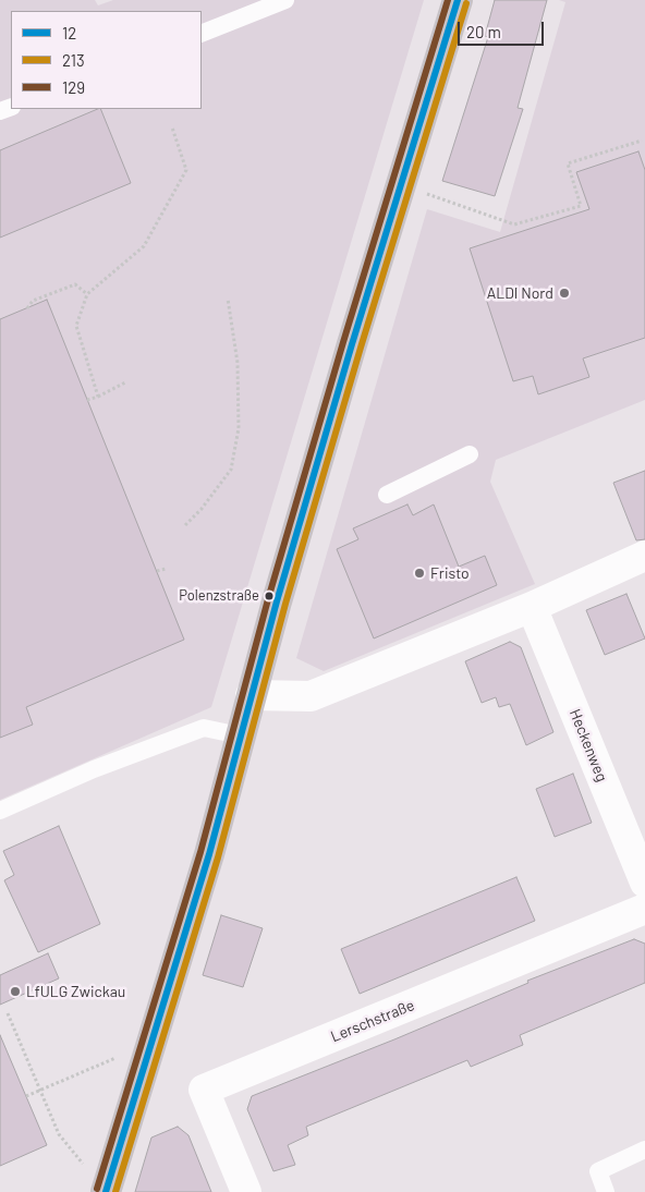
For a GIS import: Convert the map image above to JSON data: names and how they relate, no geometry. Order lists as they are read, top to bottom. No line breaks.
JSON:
{"streets":{"street":["Heckenweg","Lerschstraße"]},"places":["ALDI Nord","Fristo","Polenzstraße","LfULG Zwickau"],"lines":["transit line 12","transit line 129","transit line 213"],"legend":["12","213","129"],"scale_bar":"20 m"}
